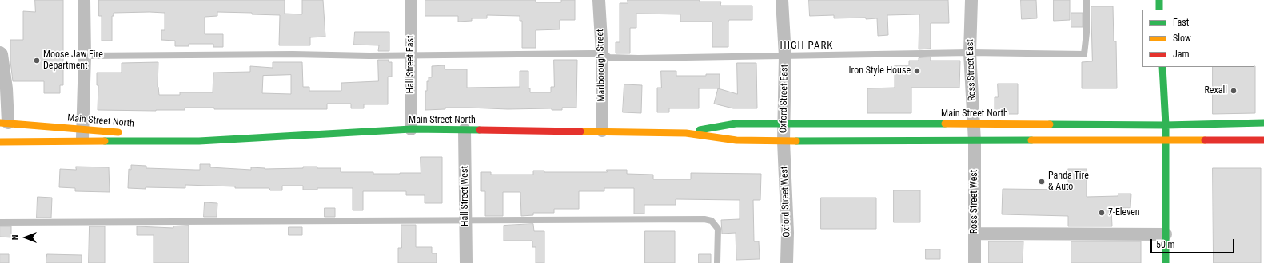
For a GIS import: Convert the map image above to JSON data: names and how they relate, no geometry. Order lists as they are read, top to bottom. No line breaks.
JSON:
{"streets":{"main road":["Main Street North"],"street":["Hall Street East","Marlborough Street","Ross Street East","Oxford Street East","Hall Street West","Oxford Street West","Ross Street West"]},"crossings":[["Hall Street East","Main Street North"],["Marlborough Street","Main Street North"],["Ross Street East","Main Street North"],["Ross Street East","Ross Street West"],["Oxford Street East","Main Street North"],["Oxford Street East","Oxford Street West"],["Main Street North","Hall Street West"],["Main Street North","Oxford Street West"],["Main Street North","Ross Street West"]],"districts":["HIGH PARK"],"places":["Moose Jaw Fire Department","Iron Style House","Rexall","Panda Tire & Auto","7-Eleven"],"legend":["Fast","Slow","Jam"],"scale_bar":"50 m","north":"left"}
